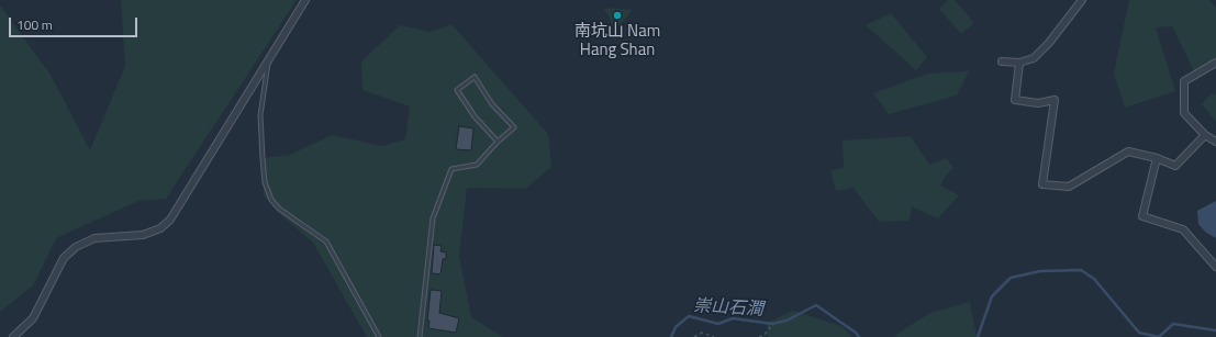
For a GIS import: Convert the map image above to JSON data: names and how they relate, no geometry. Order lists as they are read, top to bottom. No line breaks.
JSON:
{"water":["崇山石澗"],"places":["南坑山 Nam Hang Shan"],"scale_bar":"100 m"}
